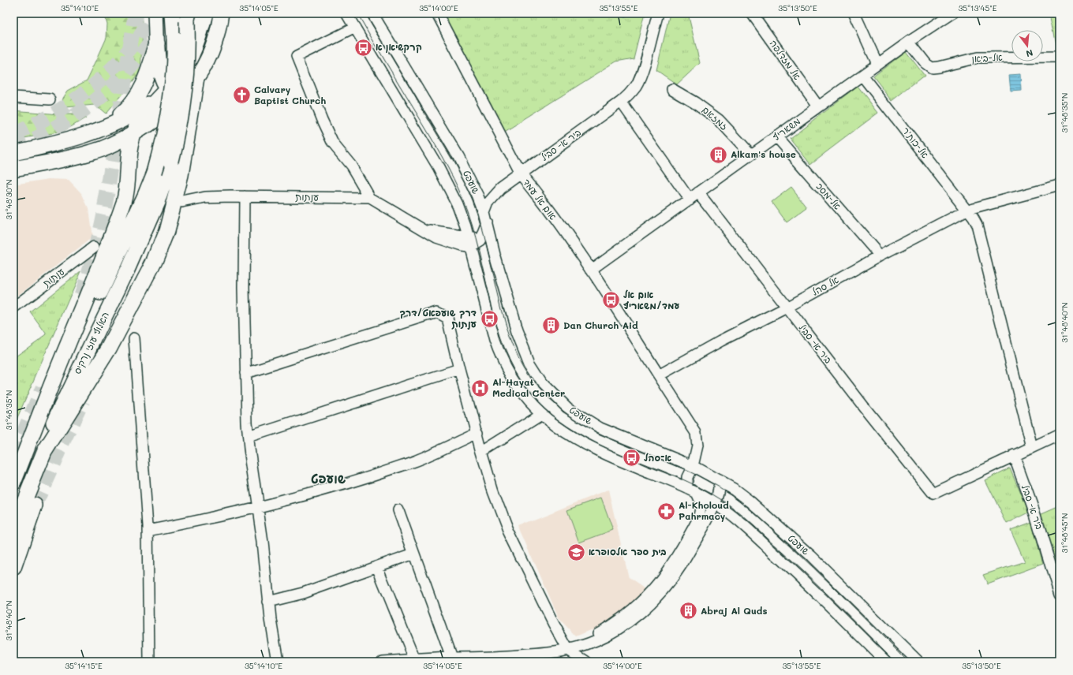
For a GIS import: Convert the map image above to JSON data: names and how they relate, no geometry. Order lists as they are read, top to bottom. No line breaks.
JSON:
{"streets":{"highway":["האלוף עוזי נרקיס"],"street":["אל-ביאן","אל מזדלפה","זמזאם","משאריף","אל-כות'ר","ביר א- סביל","שועפט","אל-מסכ","ענתות","אום אל עמד","אל סהל"]},"crossings":[["אל-ביאן","משאריף"],["אל מזדלפה","משאריף"],["זמזאם","משאריף"],["משאריף","אל-כות'ר"],["משאריף","ביר א- סביל"],["משאריף","אל-מסכ"],["משאריף","אום אל עמד"],["אל-כות'ר","אל סהל"],["ביר א- סביל","שועפט"],["ביר א- סביל","אום אל עמד"],["ביר א- סביל","אל סהל"],["אל-מסכ","אל סהל"],["אום אל עמד","אל סהל"]],"districts":["שועפט"],"places":{"bus stop":["קרקשיאן א","אום אל עמד/משאריף","דרך שועפאט/דרך ענתות","א־סהל"],"church":["Calvary Baptist Church"],"building":["Alkam's house","Dan Church Aid","Abraj Al Quds"],"hospital":["Al-Hayat Medical Center"],"pharmacy":["Al-Kholoud Pahrmacy"],"school or university":["בית ספר אלסופרא"]},"north":"bottom","coordinates":["35°14'10\"E","35°14'05\"E","35°14'00\"E","35°13'55\"E","35°13'50\"E","35°13'45\"E","31°48'35\"N","31°48'30\"N","31°48'40\"N","31°48'45\"N","35°14'15\"E"]}
